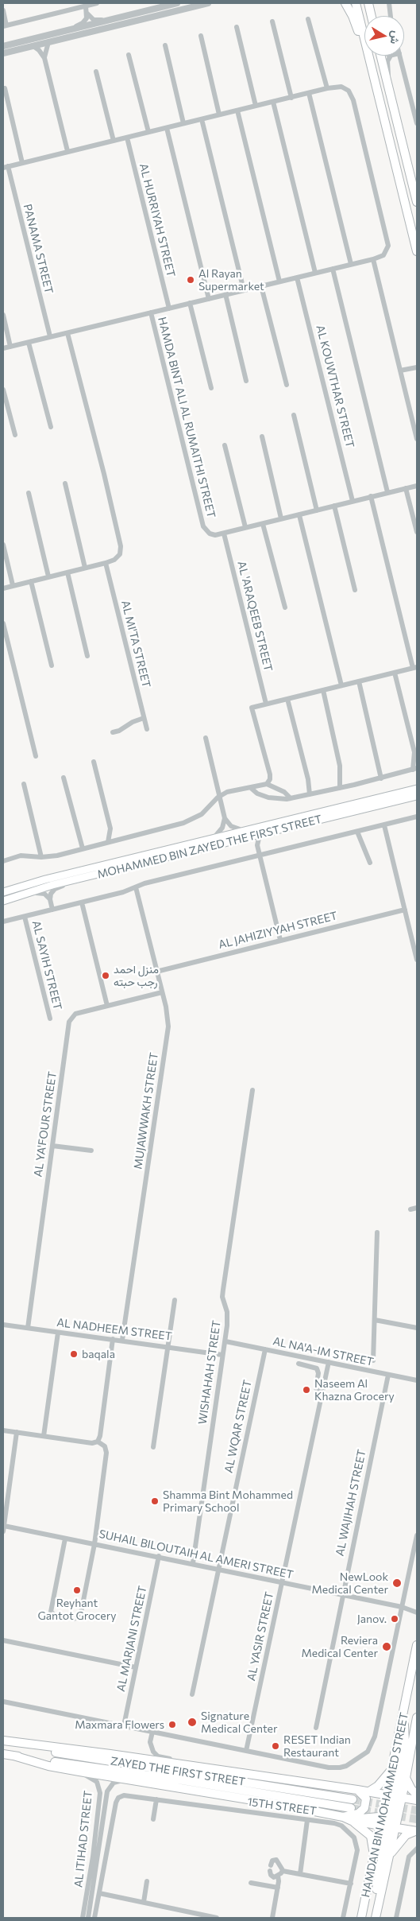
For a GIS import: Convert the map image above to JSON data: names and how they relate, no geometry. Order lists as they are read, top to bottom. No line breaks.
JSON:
{"streets":{"main road":["MOHAMMED BIN ZAYED THE FIRST STREET","ZAYED THE FIRST STREET","HAMDAN BIN MOHAMMED STREET"],"street":["AL HURRIYAH STREET","PANAMA STREET","AL KOUWTHAR STREET","HAMDA BINT ALI AL RUMAITHI STREET","AL 'ARAQEEB STREET","AL MI'TA STREET","AL JAHIZIYYAH STREET","AL SAYIH STREET","MUJAWWAKH STREET","AL YA'FOUR STREET","AL NADHEEM STREET","AL NA'A-IM STREET","WISHAHAH STREET","AL WQAR STREET","AL WAJIHAH STREET","SUHAIL BILOUTAIH AL AMERI STREET","AL YASIR STREET","AL MARJANI STREET","15TH STREET","AL ITIHAD STREET"]},"crossings":[["AL KOUWTHAR STREET","HAMDA BINT ALI AL RUMAITHI STREET"],["HAMDA BINT ALI AL RUMAITHI STREET","AL 'ARAQEEB STREET"],["AL JAHIZIYYAH STREET","MUJAWWAKH STREET"],["MUJAWWAKH STREET","AL YA'FOUR STREET"],["MUJAWWAKH STREET","AL NADHEEM STREET"],["AL YA'FOUR STREET","AL NADHEEM STREET"],["AL NADHEEM STREET","WISHAHAH STREET"],["AL NA'A-IM STREET","WISHAHAH STREET"],["AL NA'A-IM STREET","AL WQAR STREET"],["AL NA'A-IM STREET","AL WAJIHAH STREET"],["AL NA'A-IM STREET","AL YASIR STREET"],["WISHAHAH STREET","SUHAIL BILOUTAIH AL AMERI STREET"],["AL WQAR STREET","SUHAIL BILOUTAIH AL AMERI STREET"],["AL WAJIHAH STREET","SUHAIL BILOUTAIH AL AMERI STREET"],["SUHAIL BILOUTAIH AL AMERI STREET","AL YASIR STREET"],["SUHAIL BILOUTAIH AL AMERI STREET","AL MARJANI STREET"]],"places":["Al Rayan Supermarket","منزل احمد رجب حبته","baqala","Naseem Al Khazna Grocery","Shamma Bint Mohammed Primary School","NewLook Medical Center","Reyhant Gantot Grocery","Janov.","Reviera Medical Center","Signature Medical Center","Maxmara Flowers","RESET Indian Restaurant"],"north":"right"}
